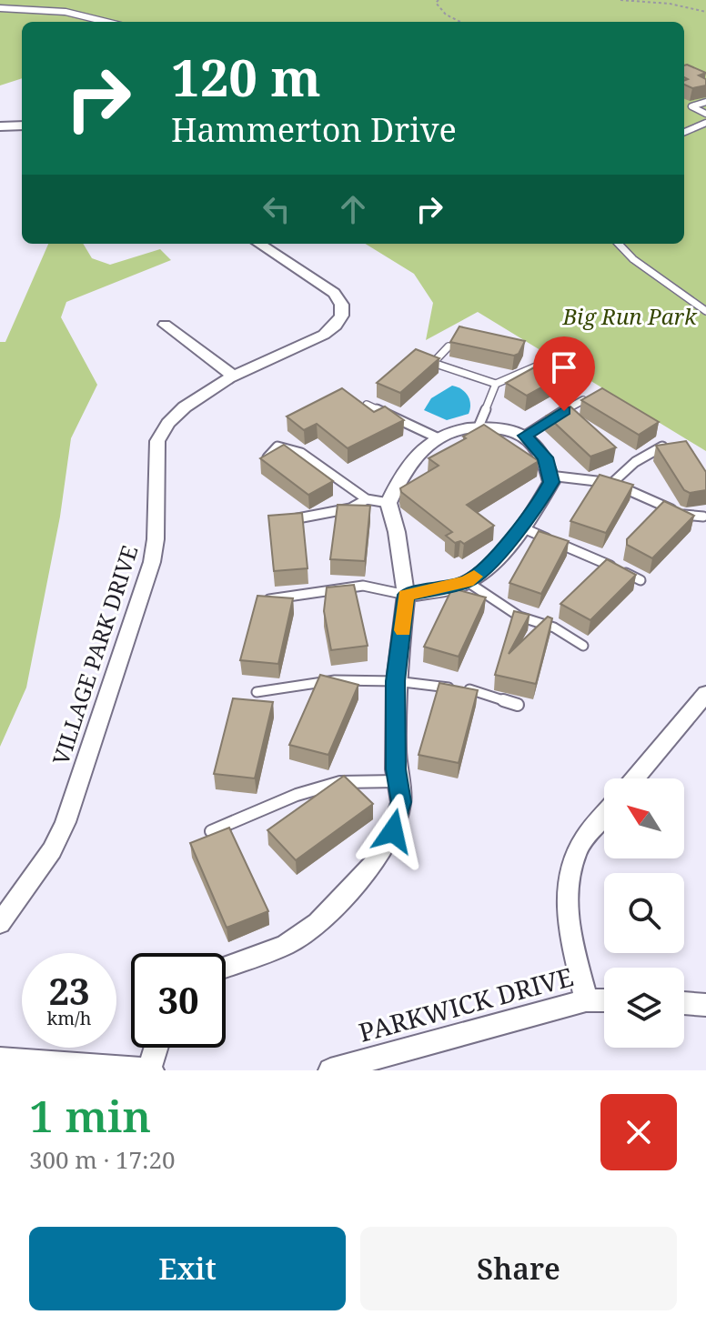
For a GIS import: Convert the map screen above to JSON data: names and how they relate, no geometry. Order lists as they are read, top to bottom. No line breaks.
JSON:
{"streets":{"street":["VILLAGE PARK DRIVE","PARKWICK DRIVE"]},"parks":["Big Run Park"],"north":"top left","page":{"turn":["120 m","Hammerton Drive"],"speed":"23 km/h","limit":"30","heading":["1 min","300 m · 17:20"],"buttons":["Exit","Share"]}}
